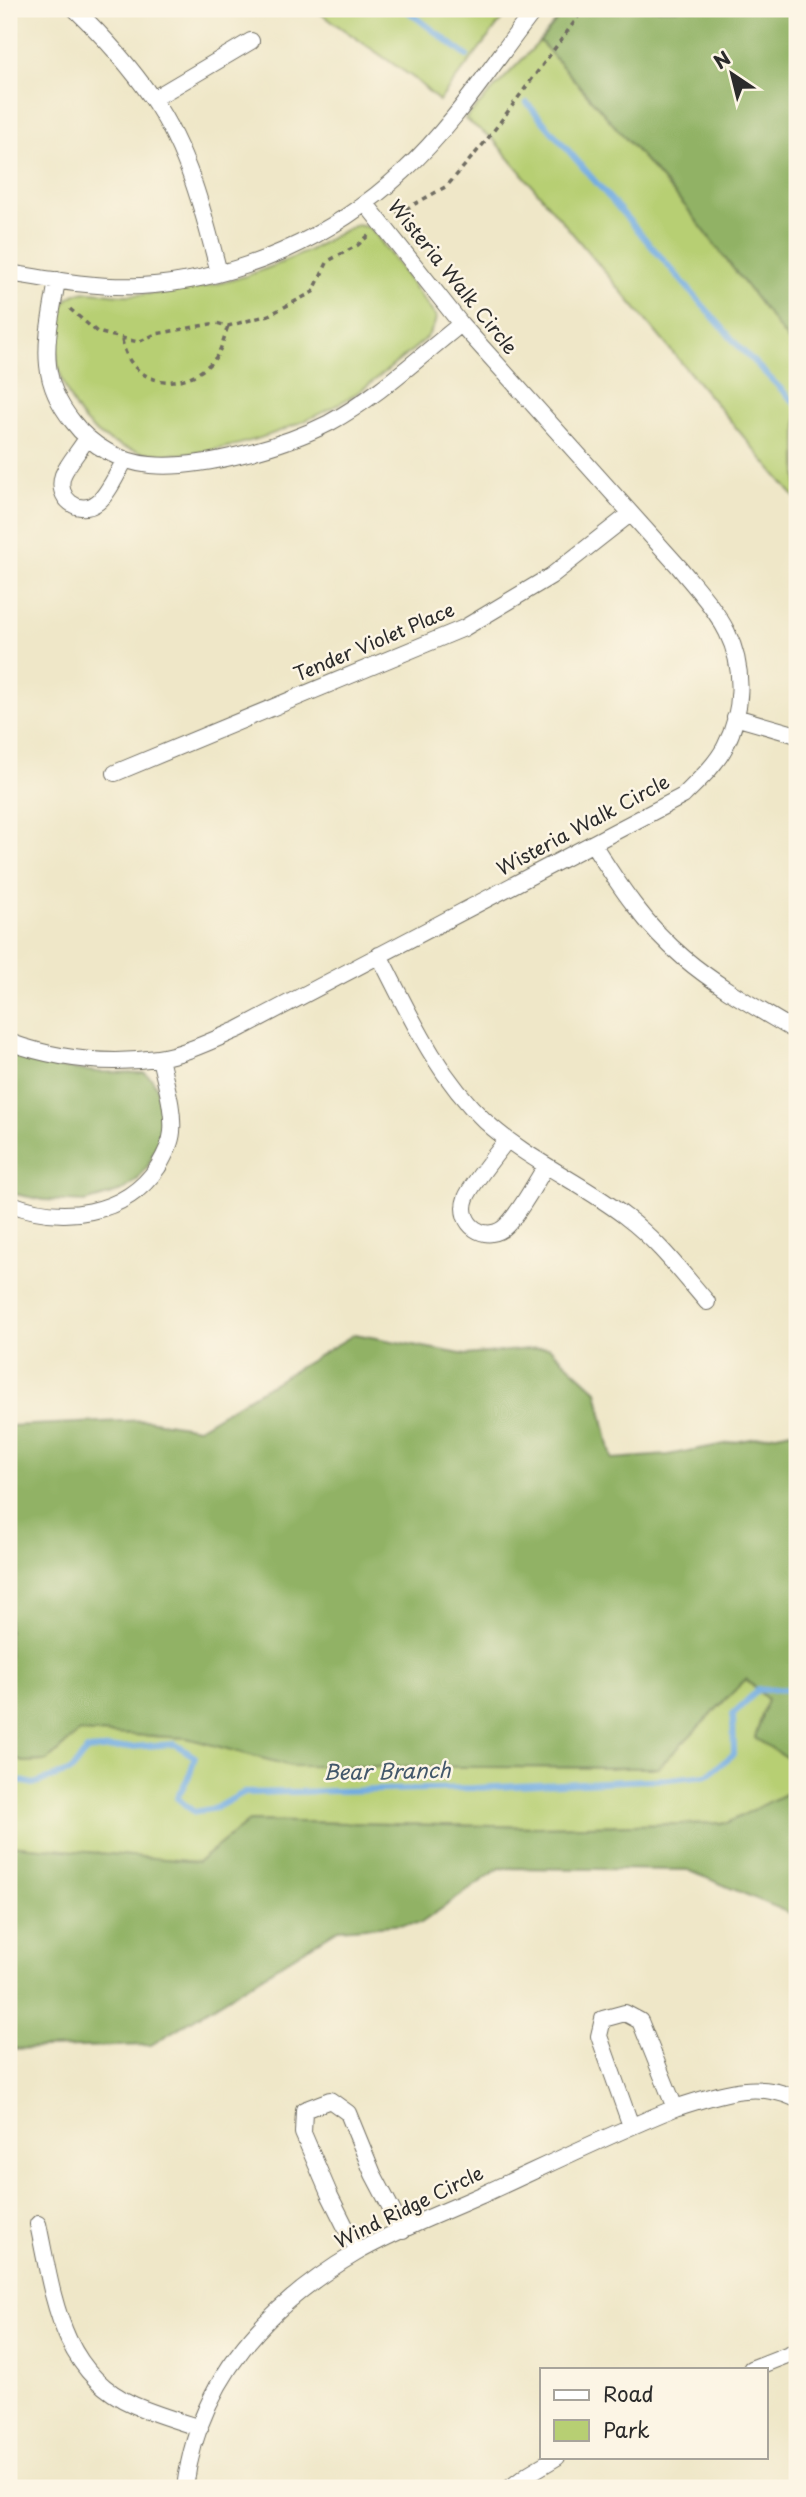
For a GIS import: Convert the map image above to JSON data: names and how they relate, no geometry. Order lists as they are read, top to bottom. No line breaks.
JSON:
{"streets":{"street":["Wisteria Walk Circle","Tender Violet Place","Wind Ridge Circle"]},"crossings":[["Wisteria Walk Circle","Tender Violet Place"]],"water":["Bear Branch"],"legend":["Road","Park"],"north":"top left"}
